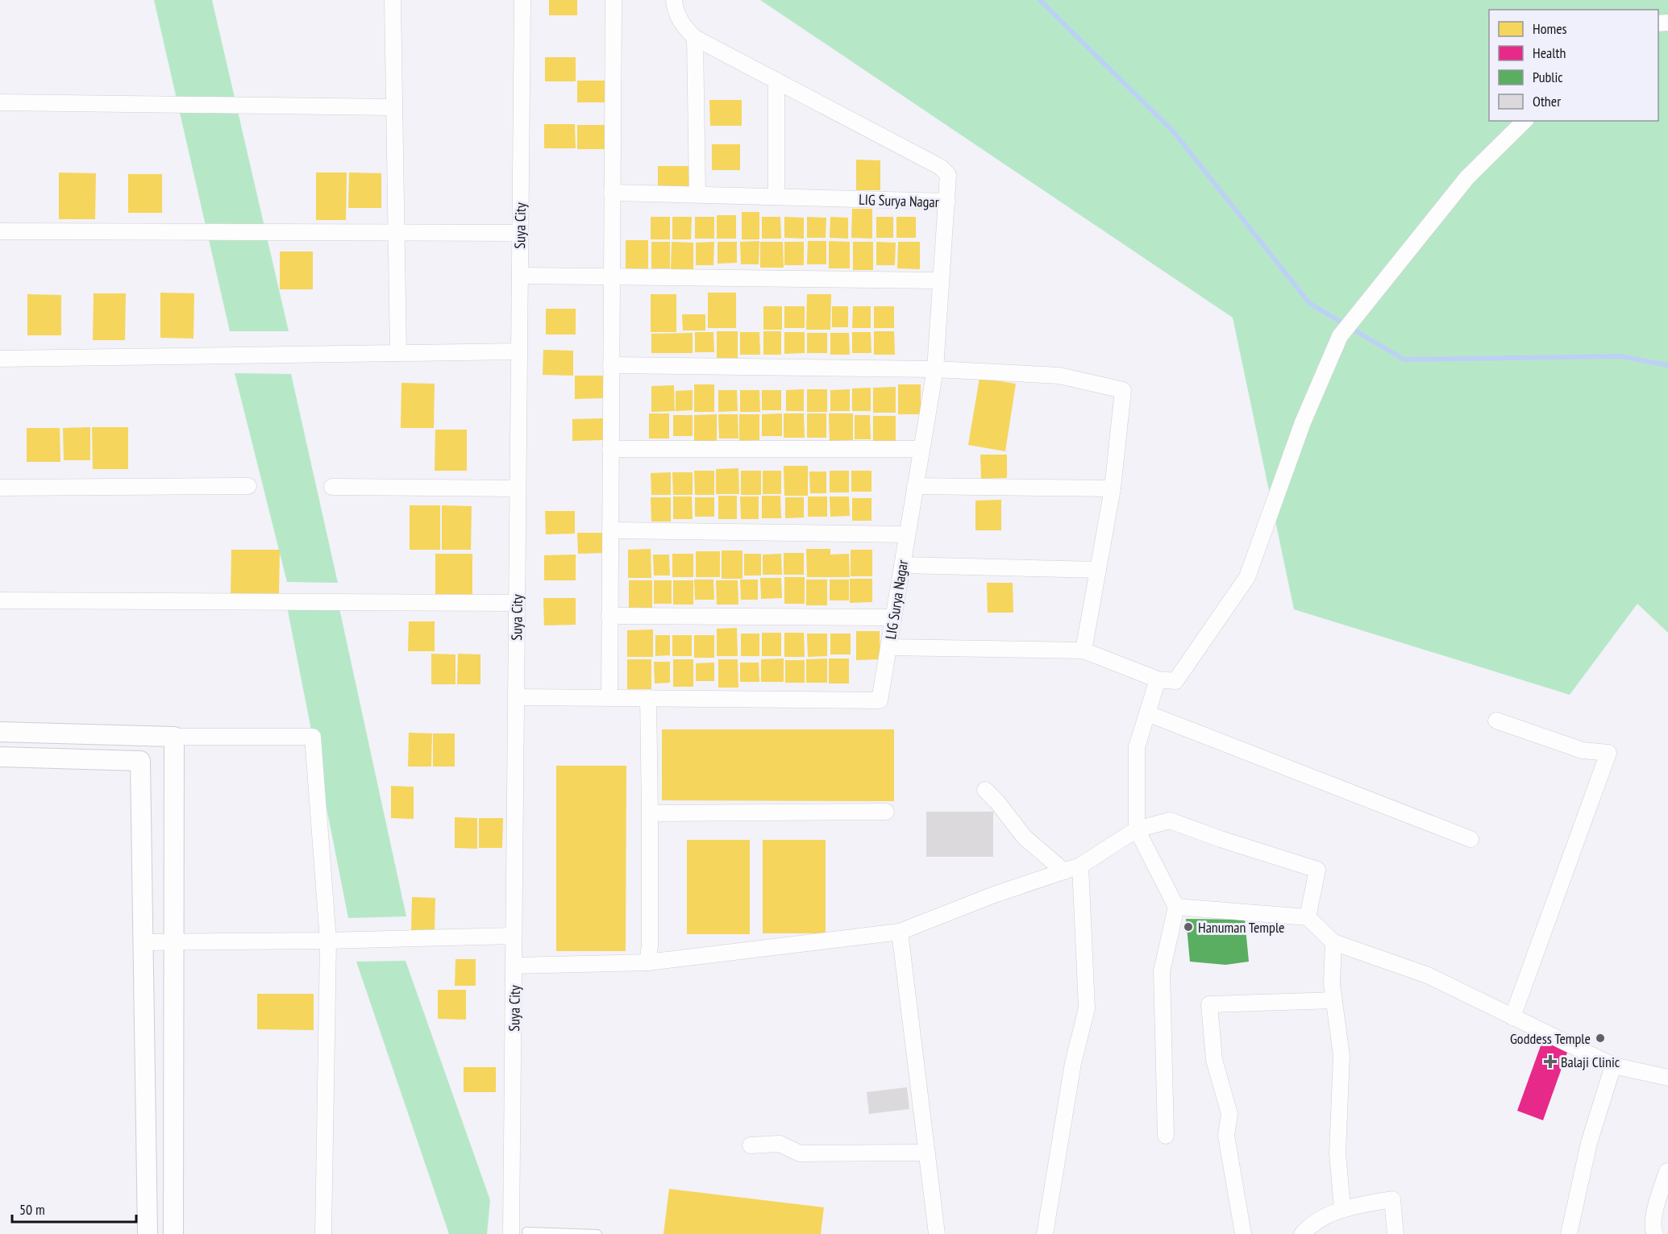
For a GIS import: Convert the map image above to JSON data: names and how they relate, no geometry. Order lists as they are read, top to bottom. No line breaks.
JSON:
{"streets":{"street":["LIG Surya Nagar","Suya City"]},"crossings":[["LIG Surya Nagar","Suya City"]],"places":{"other":["Hanuman Temple","Goddess Temple"],"health":["Balaji Clinic"]},"legend":["Homes","Health","Public","Other"],"scale_bar":"50 m"}
